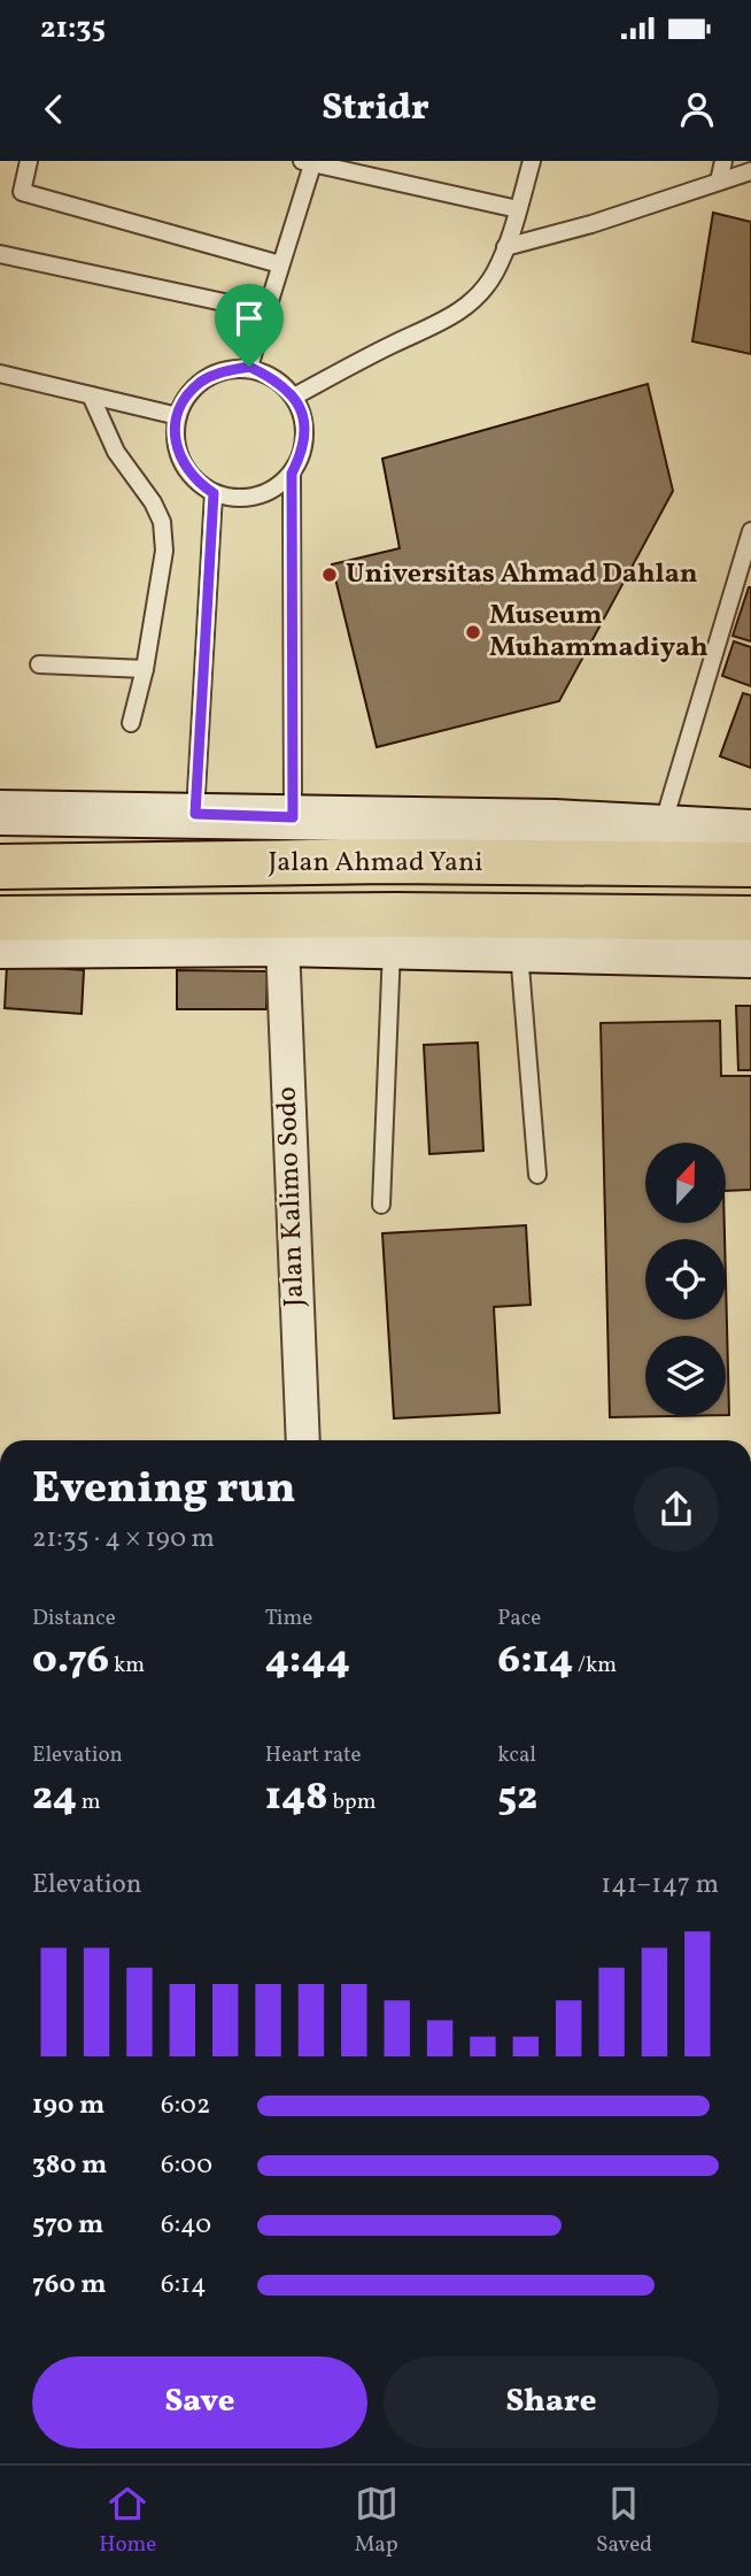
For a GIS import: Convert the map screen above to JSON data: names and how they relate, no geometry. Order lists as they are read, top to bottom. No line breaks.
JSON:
{"streets":{"highway":["Jalan Ahmad Yani"],"street":["Jalan Kalimo Sodo"]},"places":["Universitas Ahmad Dahlan","Museum Muhammadiyah"],"north":"top","page":{"status":"21:35","header":"Stridr","heading":["Evening run","21:35 · 4 × 190 m"],"stats":[["Distance","0.76 km"],["Time","4:44"],["Pace","6:14 /km"],["Elevation","24 m"],["Heart rate","148 bpm"],["kcal","52"]],"chart":["Elevation","141–147 m"],"list":[{"name":"190 m","note":"6:02"},{"name":"380 m","note":"6:00"},{"name":"570 m","note":"6:40"},{"name":"760 m","note":"6:14"}],"buttons":["Save","Share"],"tabs":["Home","Map","Saved"]}}
